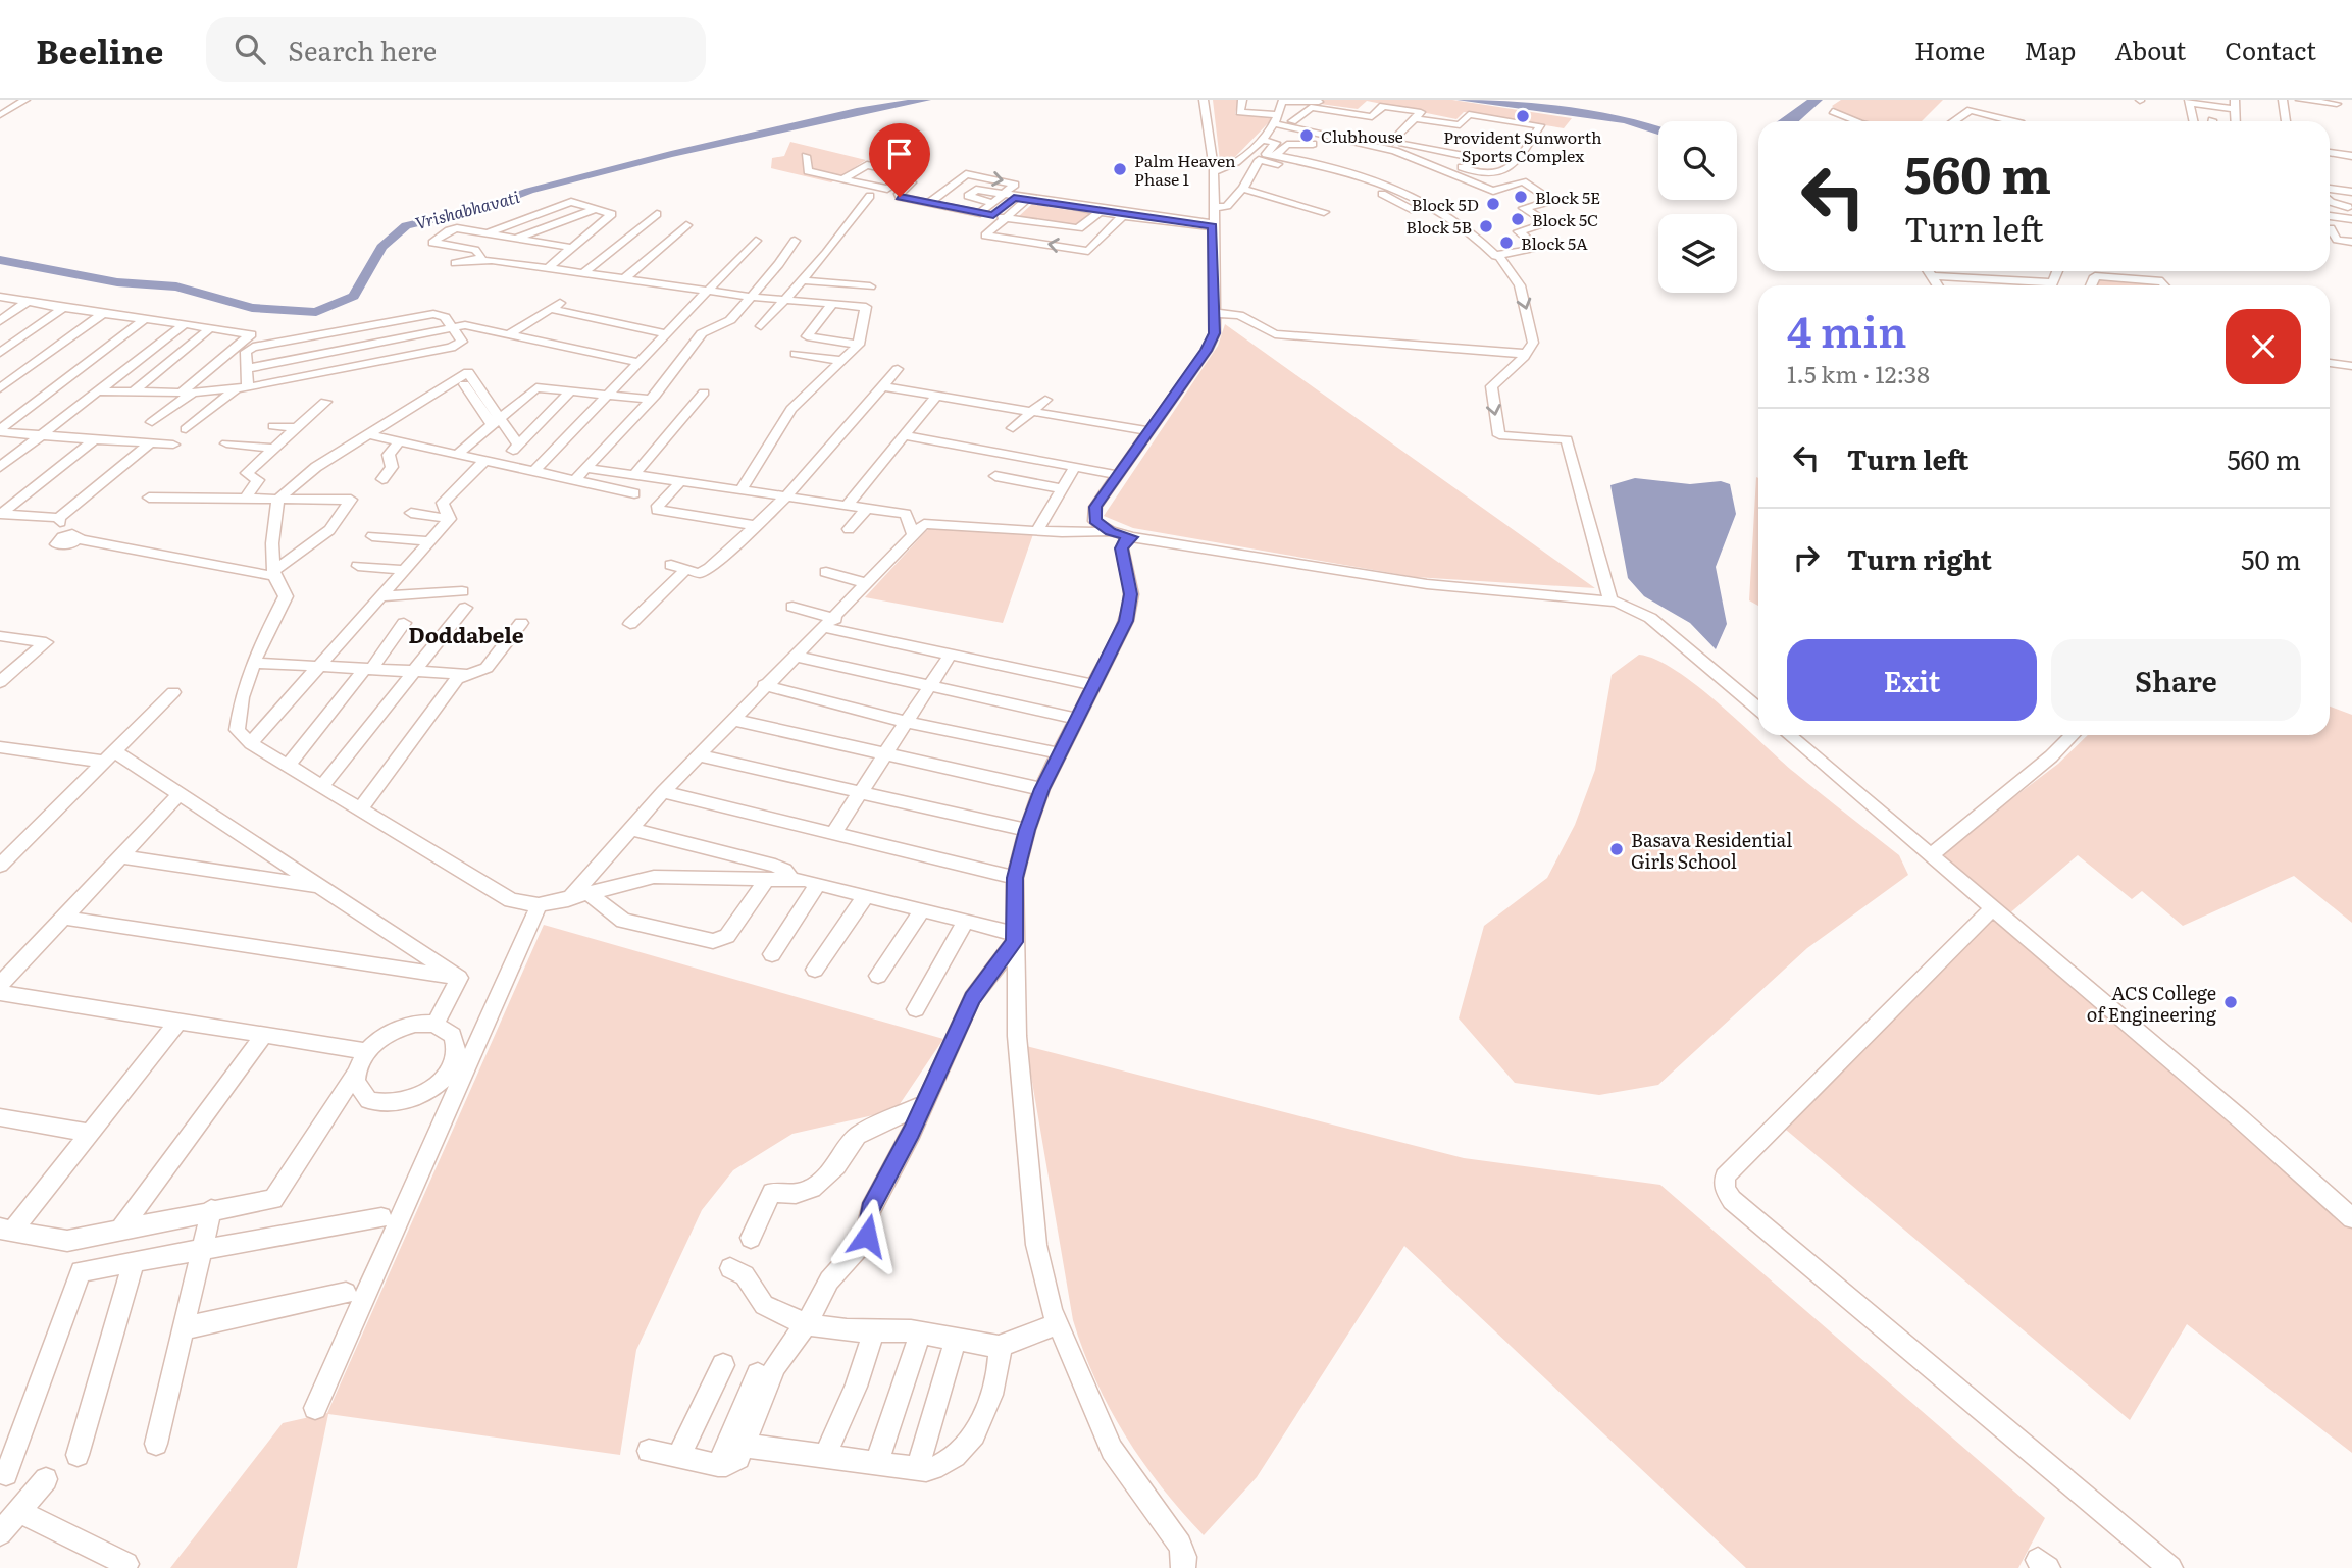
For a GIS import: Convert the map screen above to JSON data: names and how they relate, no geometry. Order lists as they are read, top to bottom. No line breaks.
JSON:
{"districts":["Doddabele"],"water":["Vrishabhavati"],"places":["Provident Sunworth Sports Complex","Clubhouse","Palm Heaven Phase 1","Block 5E","Block 5D","Block 5C","Block 5B","Block 5A","Basava Residential Girls School","ACS College of Engineering"],"page":{"header":"Beeline","search":"Search here","nav":["Home","Map","About","Contact"],"turn":["560 m","Turn left"],"heading":["4 min","1.5 km · 12:38"],"list":[{"name":"Turn left","value":"560 m"},{"name":"Turn right","value":"50 m"}],"buttons":["Exit","Share"]}}
